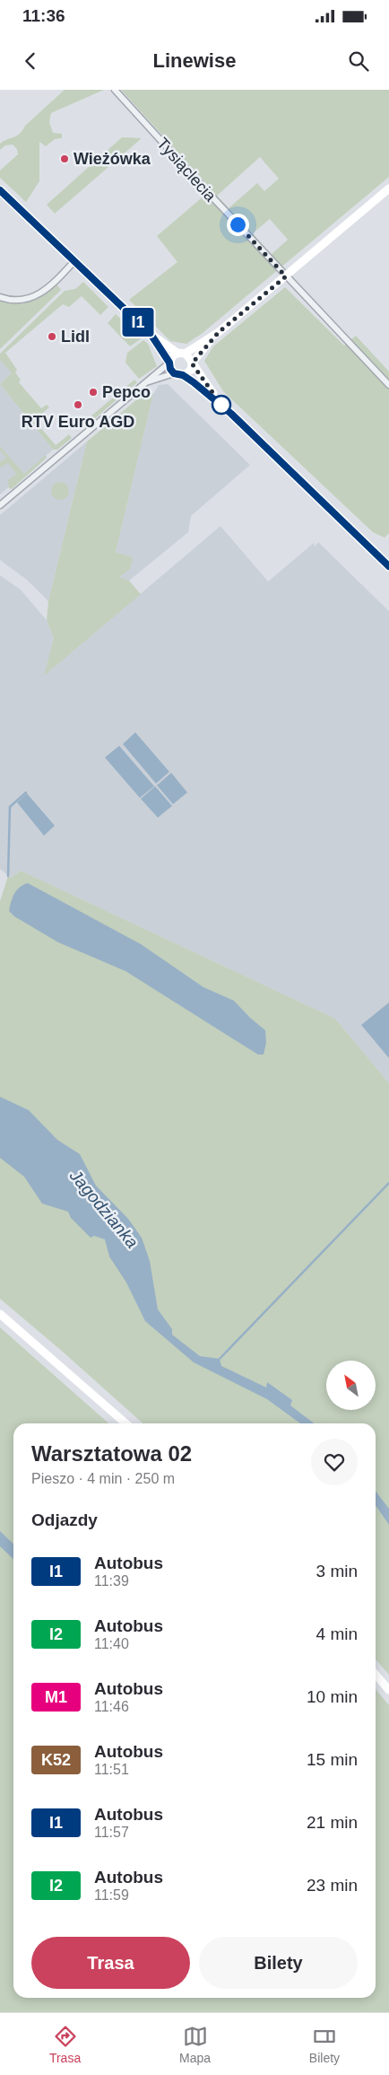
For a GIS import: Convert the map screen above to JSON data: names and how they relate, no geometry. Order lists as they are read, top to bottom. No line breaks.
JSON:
{"streets":{"street":["Tysiąclecia"]},"water":["Jagodzianka"],"places":["Wieżówka","Lidl","Pepco","RTV Euro AGD"],"lines":["bus line I1"],"north":"top left","page":{"status":"11:36","header":"Linewise","on_map":"I1","heading":[["Warsztatowa 02","Pieszo · 4 min · 250 m"],"Odjazdy"],"list":[{"mark":"I1","name":"Autobus","note":"11:39","value":"3 min"},{"mark":"I2","name":"Autobus","note":"11:40","value":"4 min"},{"mark":"M1","name":"Autobus","note":"11:46","value":"10 min"},{"mark":"K52","name":"Autobus","note":"11:51","value":"15 min"},{"mark":"I1","name":"Autobus","note":"11:57","value":"21 min"},{"mark":"I2","name":"Autobus","note":"11:59","value":"23 min"}],"buttons":["Trasa","Bilety"],"tabs":["Trasa","Mapa","Bilety"]}}
